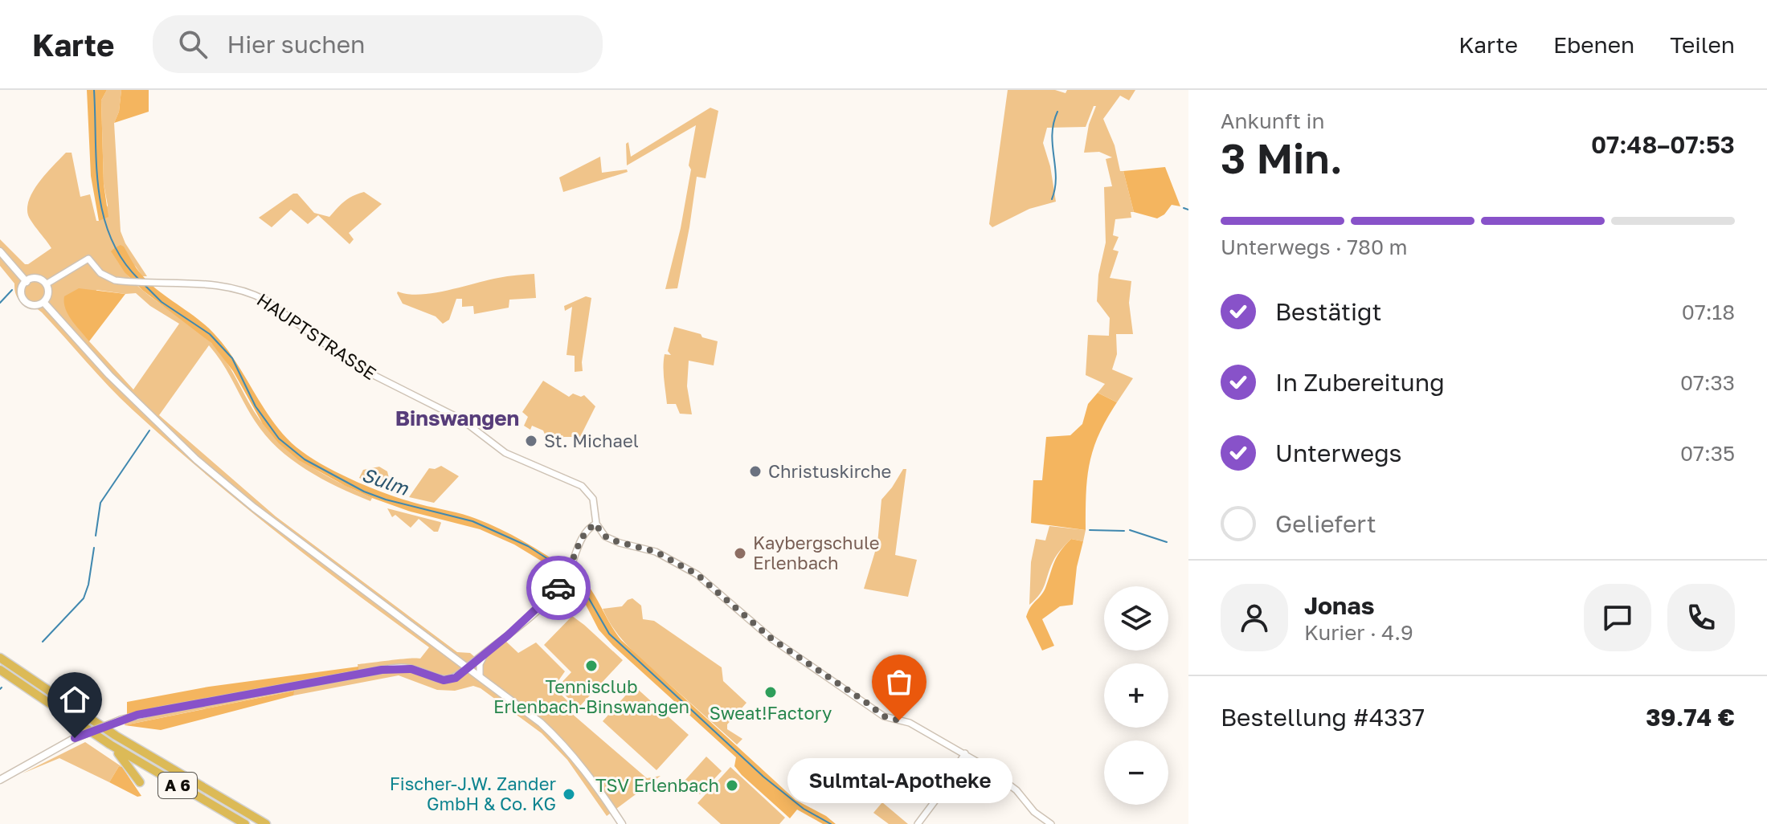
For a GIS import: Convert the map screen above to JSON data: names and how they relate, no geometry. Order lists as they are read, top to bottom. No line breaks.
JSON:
{"streets":{"highway":["A 6"],"street":["HAUPTSTRASSE"]},"districts":["Binswangen"],"water":["Sulm"],"places":["St. Michael","Christuskirche","Kaybergschule Erlenbach","Tennisclub Erlenbach-Binswangen","Sweat!Factory","Sulmtal-Apotheke","TSV Erlenbach","Fischer-J.W. Zander GmbH & Co. KG"],"page":{"header":"Karte","search":"Hier suchen","nav":["Karte","Ebenen","Teilen"],"heading":["3 Min.","Ankunft in","07:48–07:53"],"panel":["Jonas","Kurier · 4.9","Bestellung #4337","39.74 €"],"bar":"Unterwegs · 780 m","list":[["Bestätigt","07:18"],["In Zubereitung","07:33"],["Unterwegs","07:35"],"Geliefert"],"map_buttons":["+","−"],"bubble":"Sulmtal-Apotheke"}}
